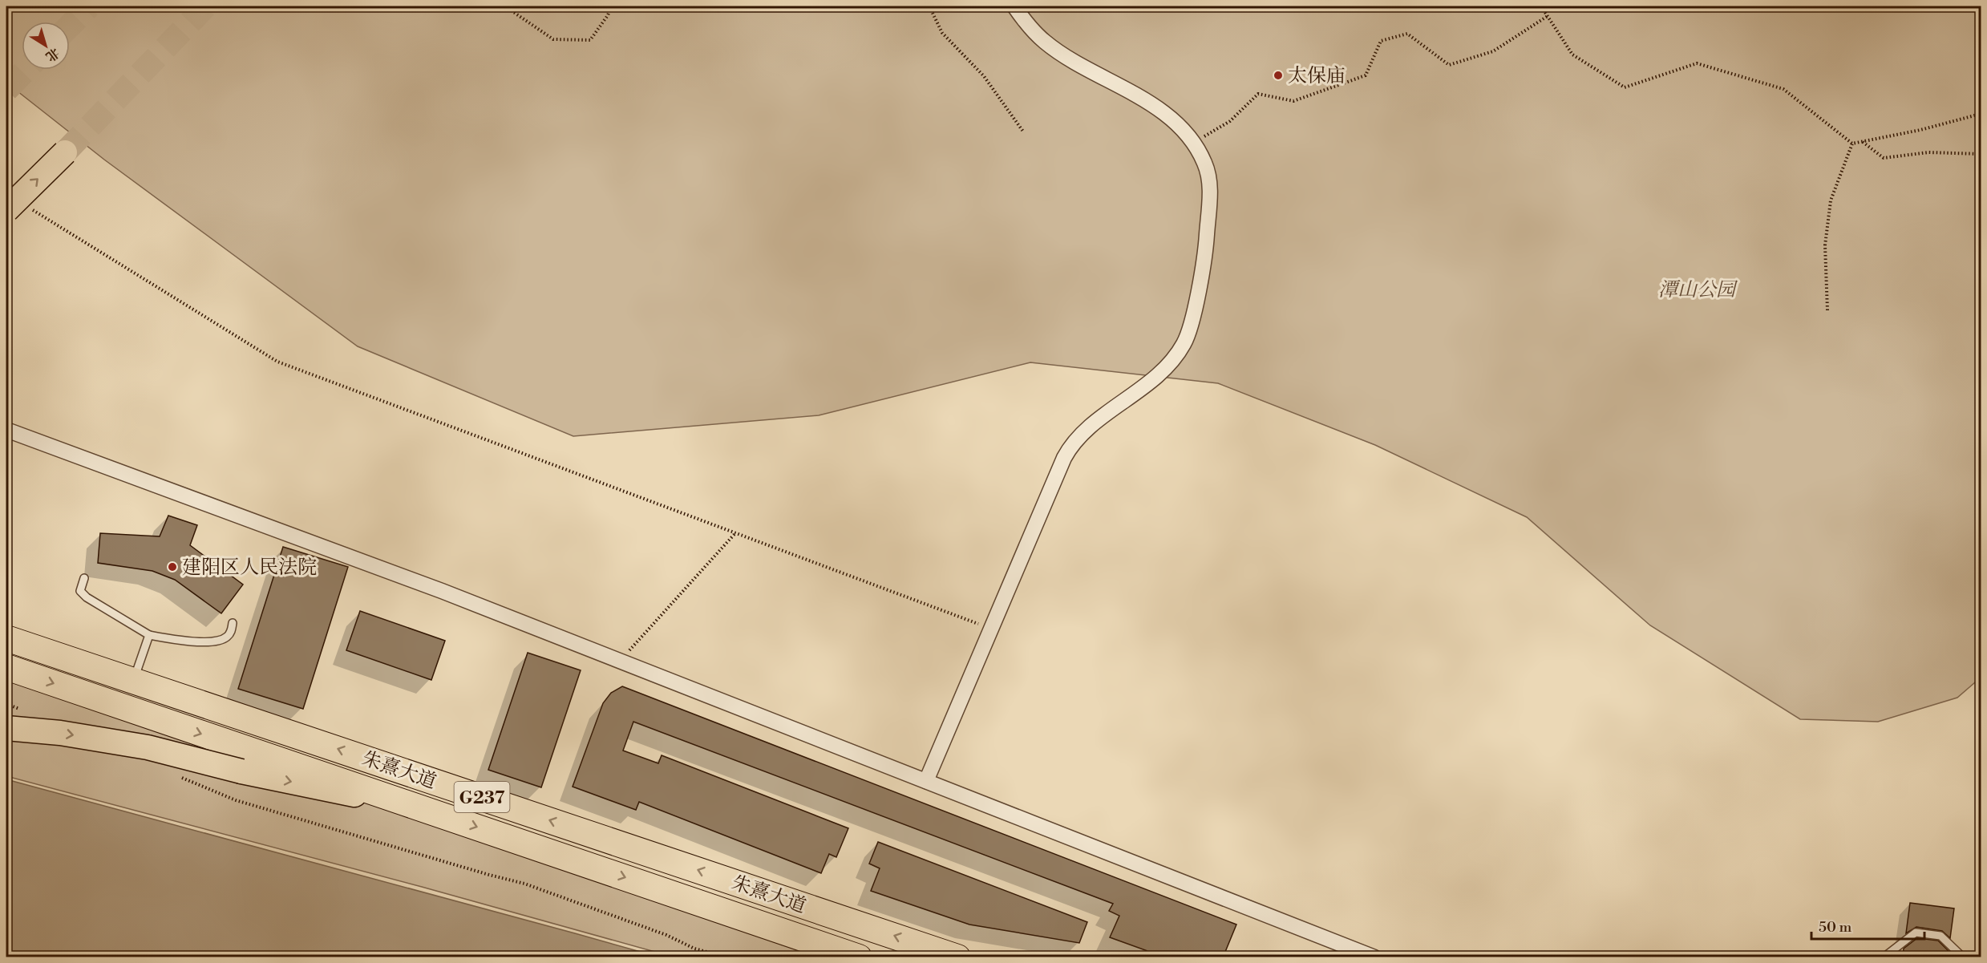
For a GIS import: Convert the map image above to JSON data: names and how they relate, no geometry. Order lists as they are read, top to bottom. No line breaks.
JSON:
{"streets":{"highway":["朱熹大道","G237"]},"parks":["潭山公园"],"places":["太保庙","建阳区人民法院"],"scale_bar":"50 m","north":"bottom right"}
